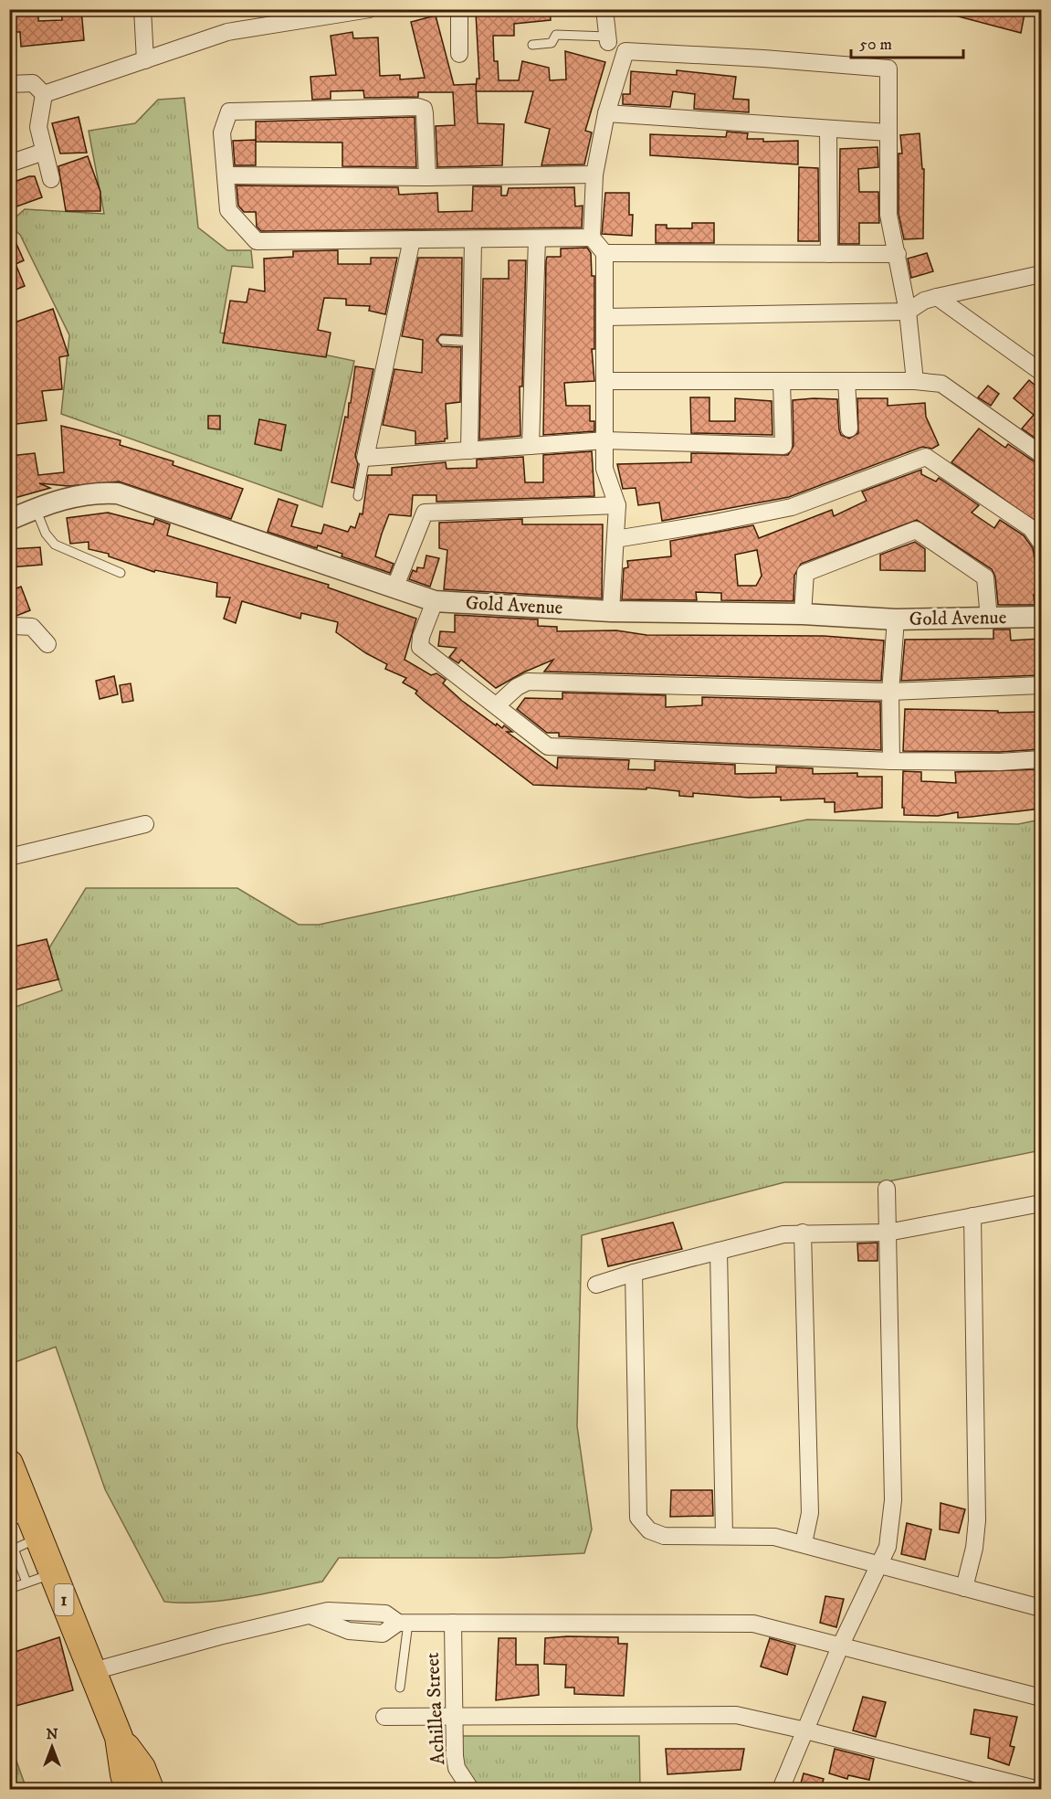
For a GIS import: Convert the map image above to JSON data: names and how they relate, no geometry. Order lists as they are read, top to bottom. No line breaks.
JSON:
{"streets":{"highway":["1"],"street":["Gold Avenue","Achillea Street"]},"scale_bar":"50 m","north":"top"}
